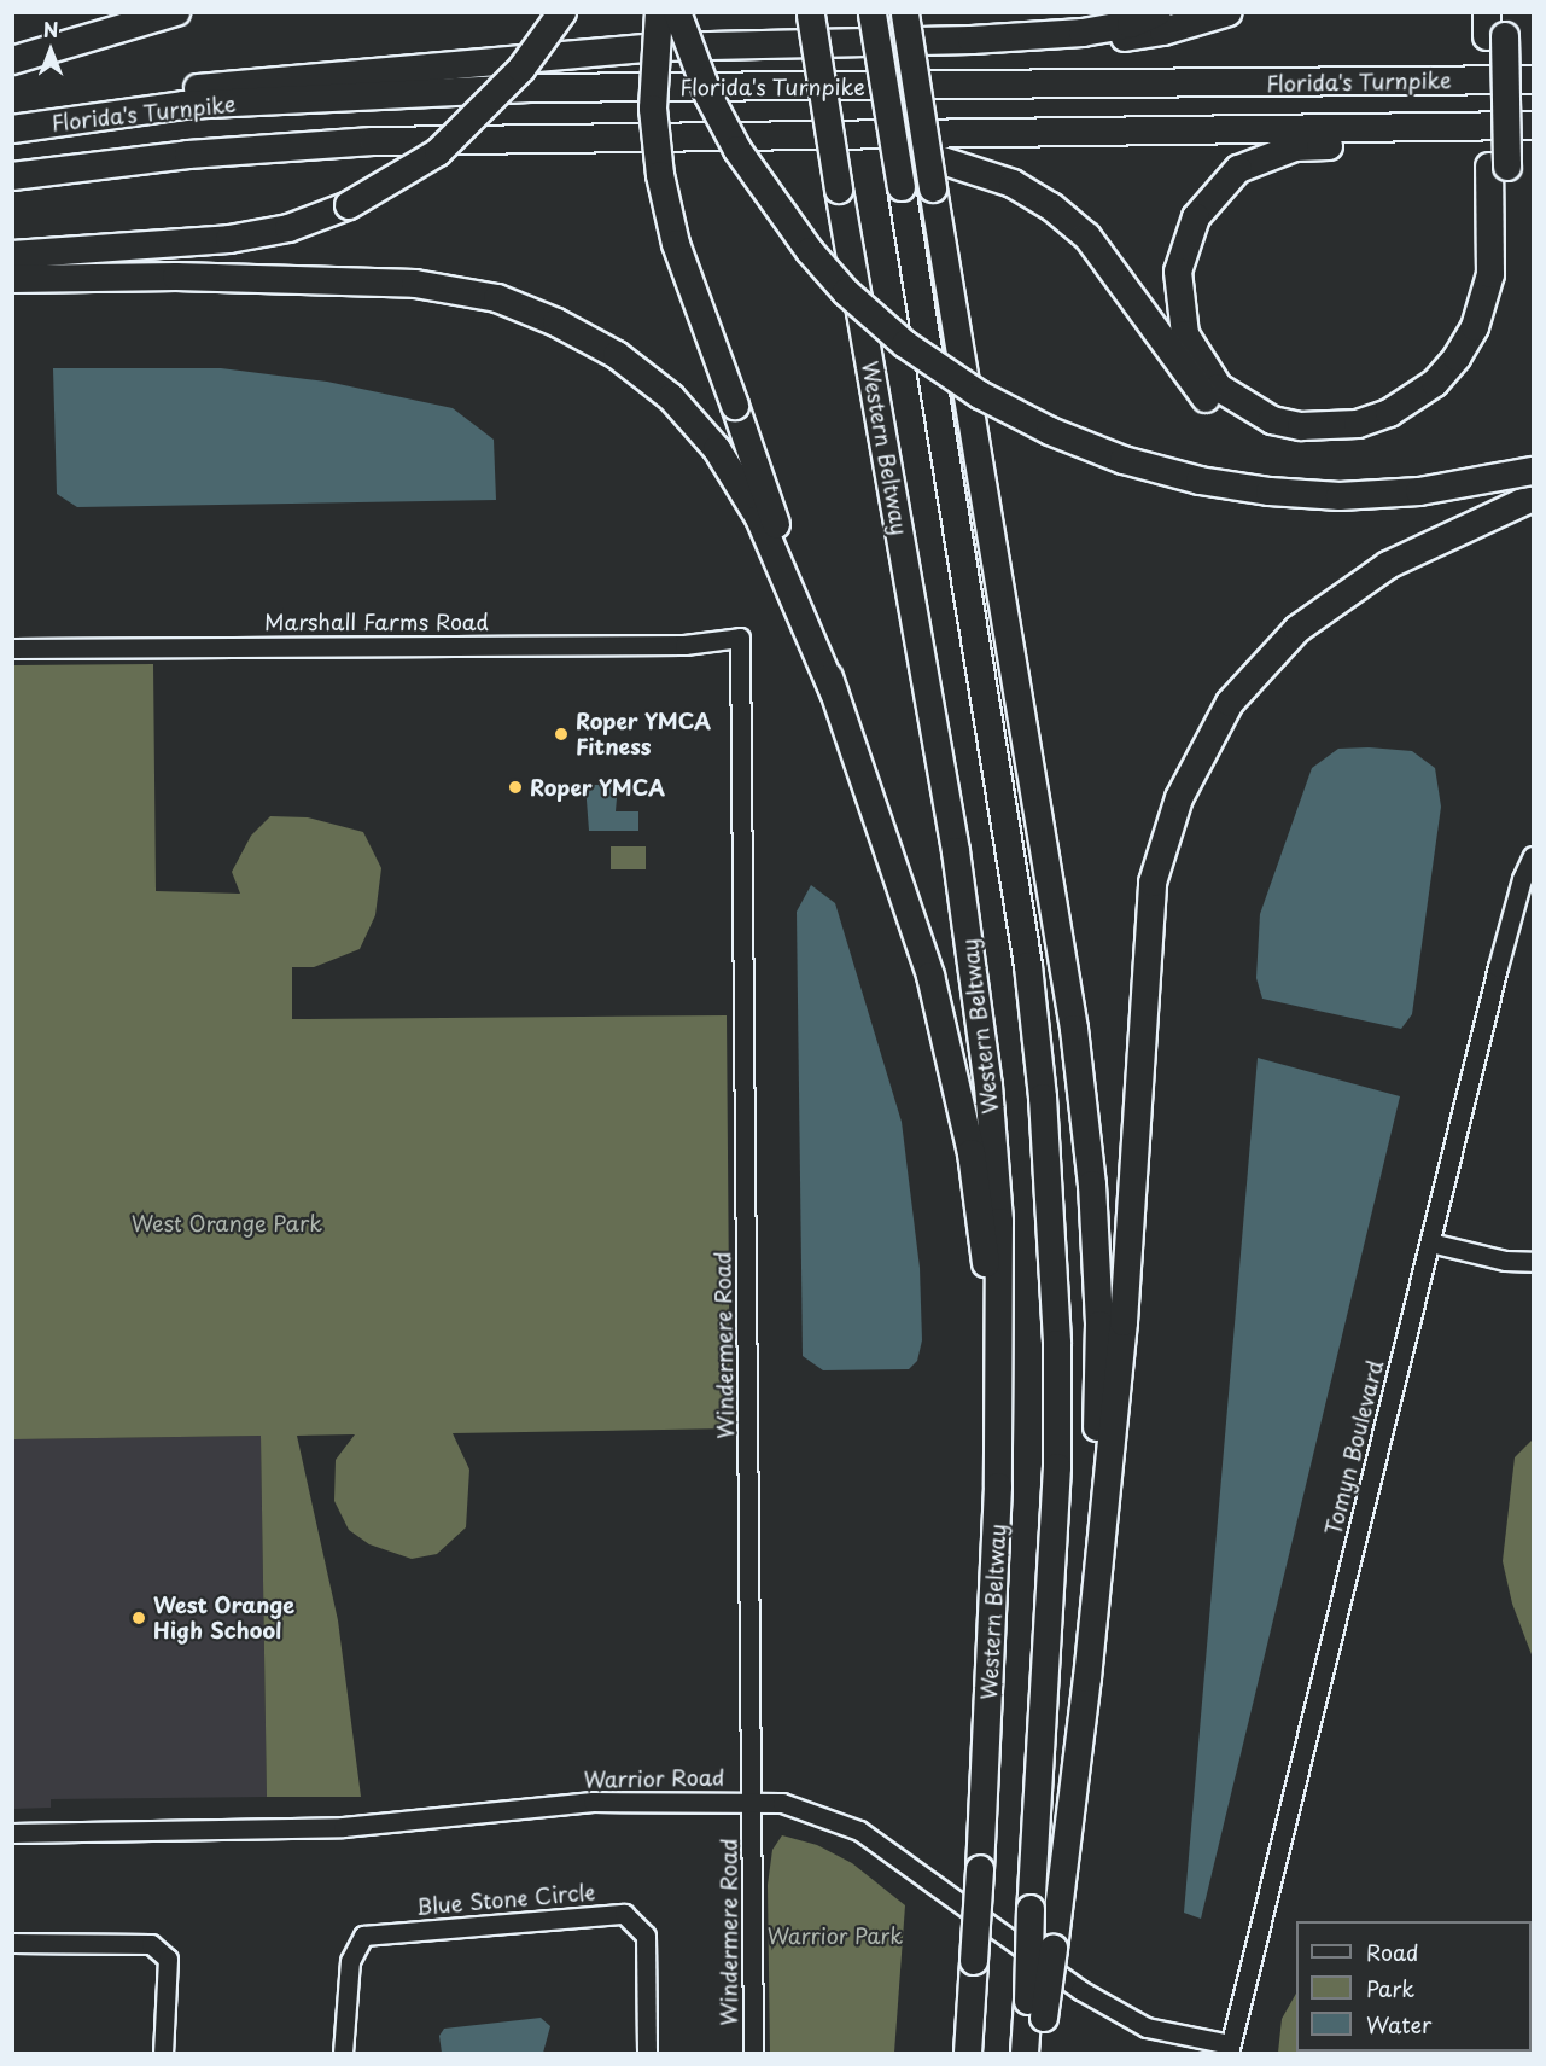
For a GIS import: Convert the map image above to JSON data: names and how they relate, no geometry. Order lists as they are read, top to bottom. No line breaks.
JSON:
{"streets":{"highway":["Florida's Turnpike","Western Beltway"],"street":["Marshall Farms Road","Windermere Road","Tomyn Boulevard","Warrior Road","Blue Stone Circle"]},"crossings":[["Marshall Farms Road","Windermere Road"],["Windermere Road","Warrior Road"],["Tomyn Boulevard","Warrior Road"]],"parks":["West Orange Park","Warrior Park"],"places":["Roper YMCA Fitness","Roper YMCA","West Orange High School"],"legend":["Road","Park","Water"],"north":"top"}
